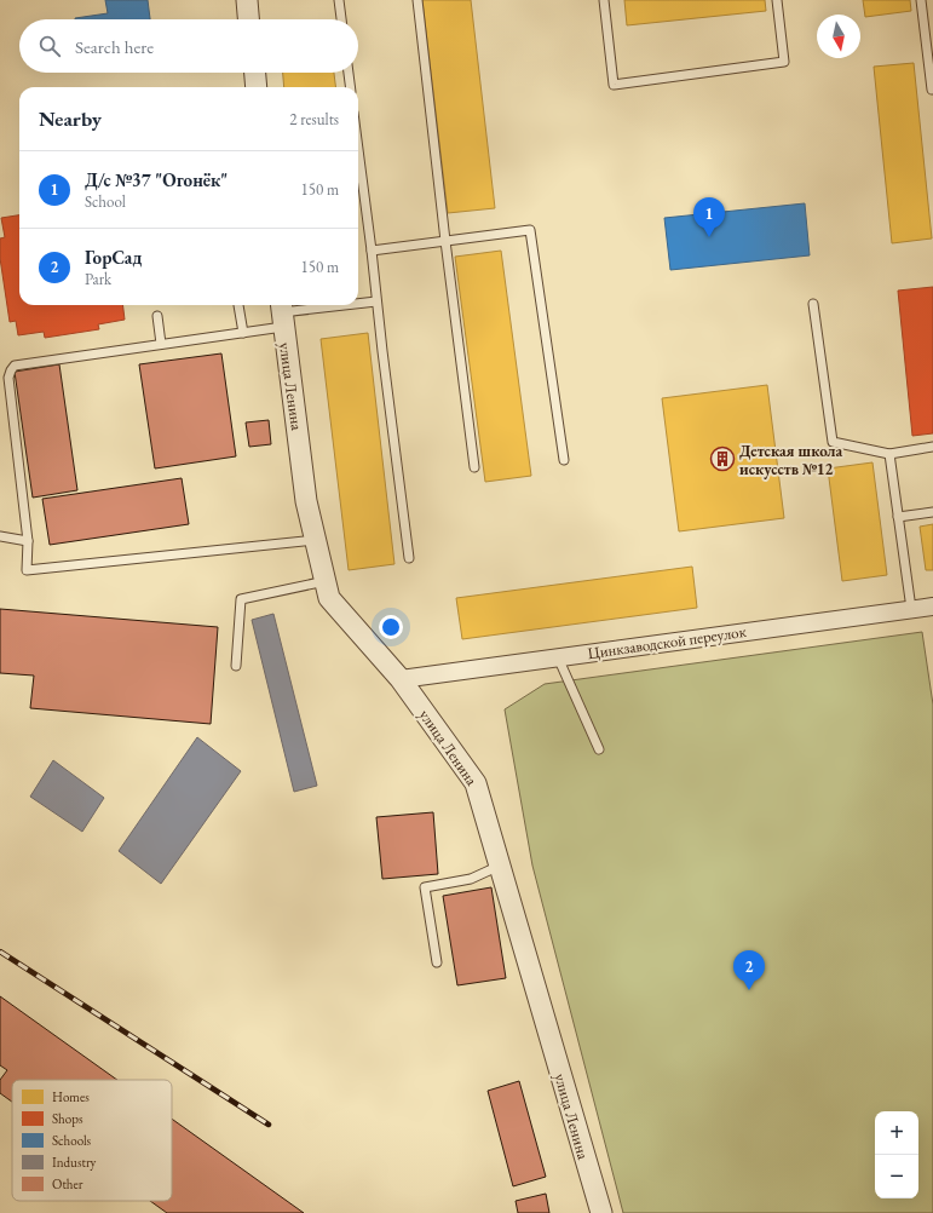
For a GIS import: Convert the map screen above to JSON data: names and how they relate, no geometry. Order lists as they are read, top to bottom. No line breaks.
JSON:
{"streets":{"street":["улица Ленина","Цинкзаводской переулок"]},"crossings":[["улица Ленина","Цинкзаводской переулок"]],"places":{"building":["Детская школа искусств №12"]},"legend":["Homes","Shops","Schools","Industry","Other"],"north":"bottom","page":{"search":"Search here","heading":["Nearby","2 results"],"list":[{"mark":"1","name":"Д/с №37 \"Огонёк\"","note":"School","value":"150 m"},{"mark":"2","name":"ГорСад","note":"Park","value":"150 m"}],"pins":["1","2"],"map_buttons":["+","−"]}}
